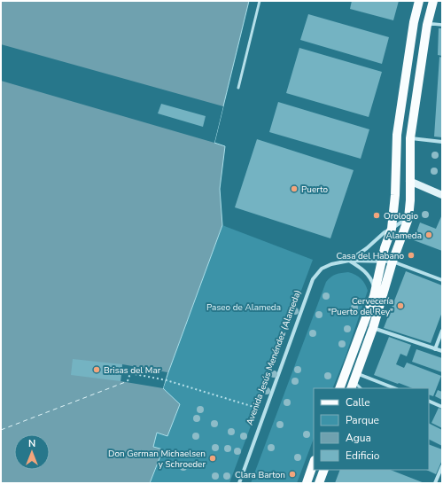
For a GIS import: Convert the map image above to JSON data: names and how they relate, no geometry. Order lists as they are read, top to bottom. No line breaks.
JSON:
{"streets":{"street":["Avenida Jesús Menéndez (Alameda)"]},"parks":["Paseo de Alameda"],"places":["Puerto","Orologio","Alameda","Casa del Habano","Cervecería \"Puerto del Rey\"","Brisas del Mar","Don German Michaelsen y Schroeder","Clara Barton"],"legend":["Calle","Parque","Agua","Edificio"],"north":"top"}
